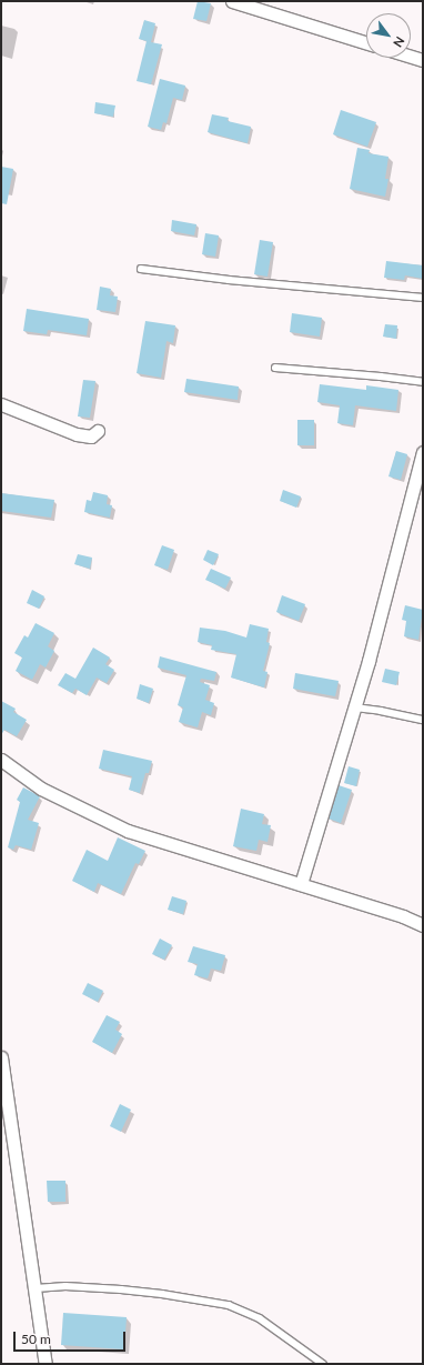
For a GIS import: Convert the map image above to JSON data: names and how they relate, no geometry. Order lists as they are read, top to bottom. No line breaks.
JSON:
{"scale_bar":"50 m","north":"bottom right"}
